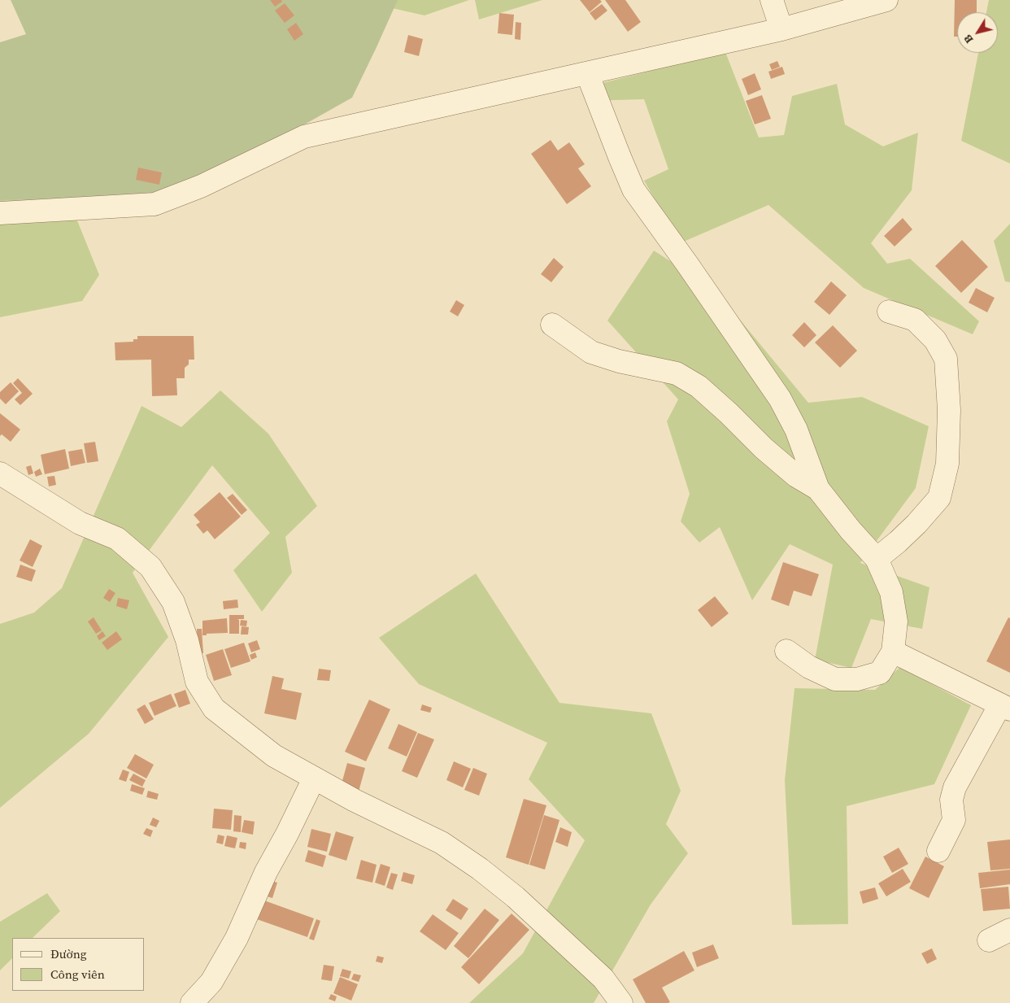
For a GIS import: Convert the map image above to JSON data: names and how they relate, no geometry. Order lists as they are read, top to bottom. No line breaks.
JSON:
{"legend":["Đường","Công viên"],"north":"bottom left"}
